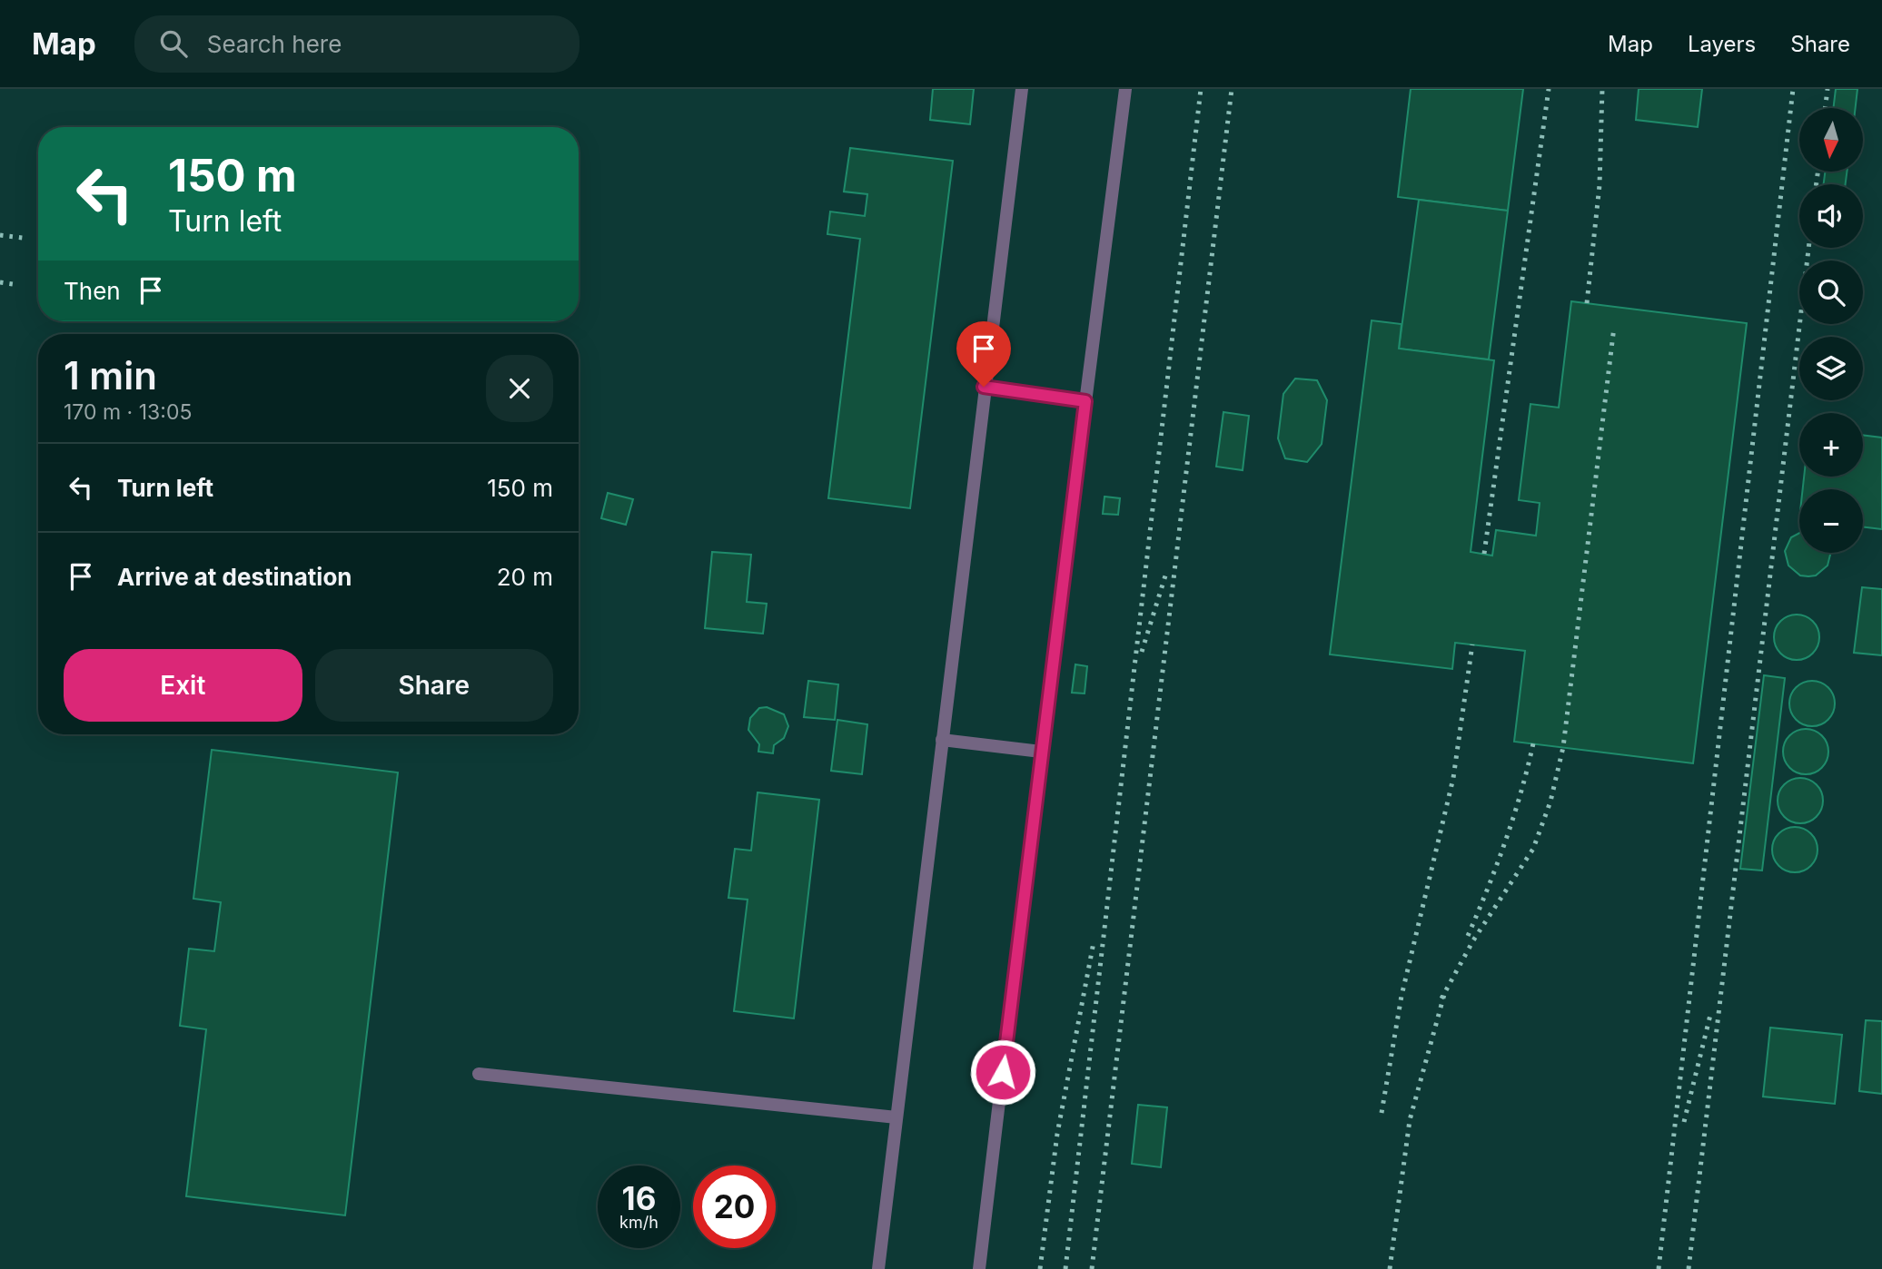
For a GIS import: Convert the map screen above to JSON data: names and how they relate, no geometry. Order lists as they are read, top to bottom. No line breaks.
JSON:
{"north":"bottom","page":{"header":"Map","search":"Search here","nav":["Map","Layers","Share"],"map_buttons":["+","−"],"turn":["150 m","Turn left"],"then":"Then","heading":["1 min","170 m · 13:05"],"list":[{"name":"Turn left","value":"150 m"},{"name":"Arrive at destination","value":"20 m"}],"buttons":["Exit","Share"],"speed":"16 km/h","limit":"20"}}
